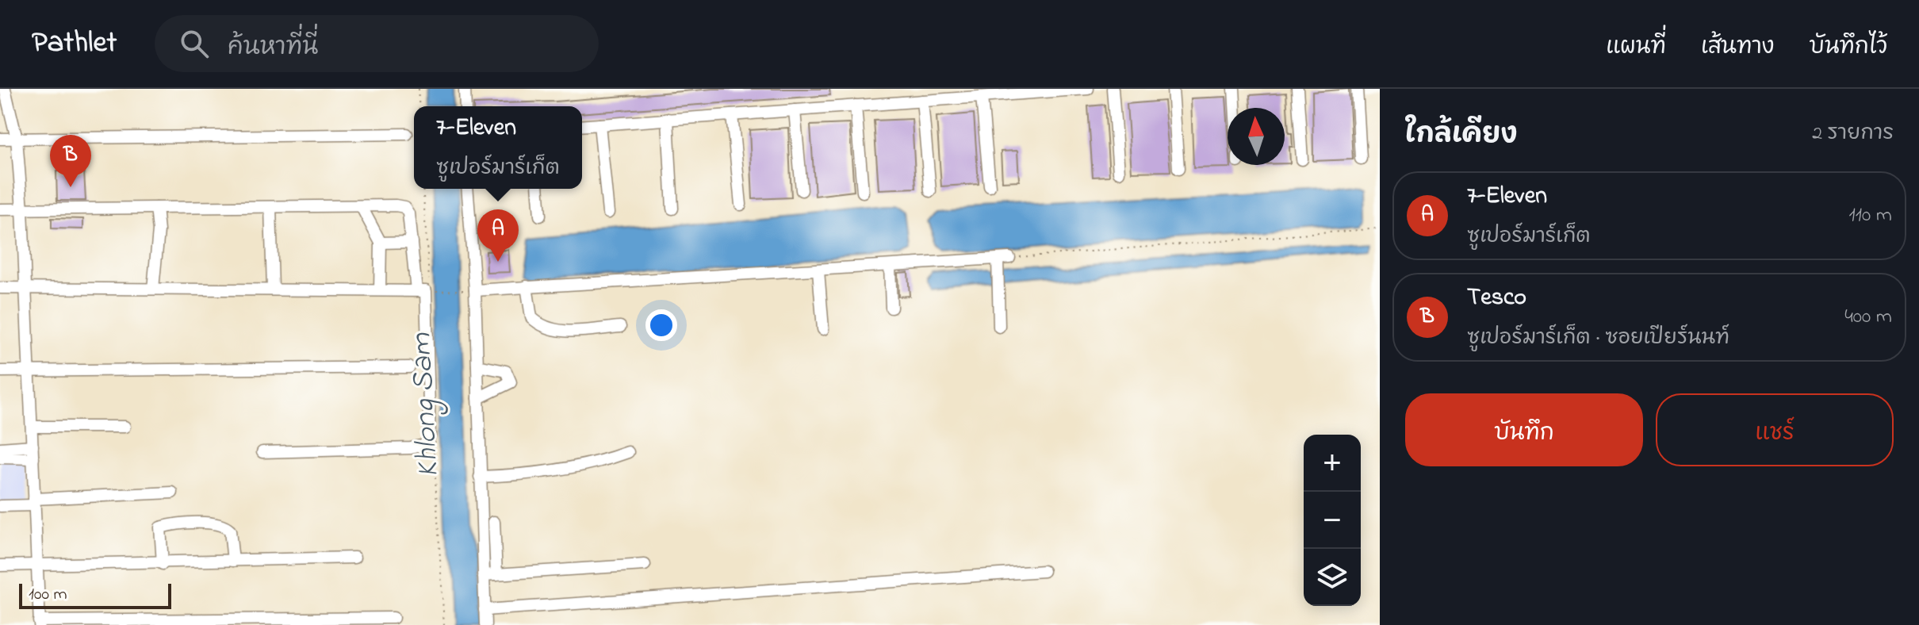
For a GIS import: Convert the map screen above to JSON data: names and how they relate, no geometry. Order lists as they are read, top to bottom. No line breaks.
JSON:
{"water":["Khlong Sam"],"scale_bar":"100 m","north":"top","page":{"header":"Pathlet","search":"ค้นหาที่นี่","nav":["แผนที่","เส้นทาง","บันทึกไว้"],"heading":["ใกล้เคียง","2 รายการ"],"popup":["7-Eleven","ซูเปอร์มาร์เก็ต"],"pins":["B","A"],"list":[{"mark":"A","name":"7-Eleven","note":"ซูเปอร์มาร์เก็ต","value":"110 m"},{"mark":"B","name":"Tesco","note":"ซูเปอร์มาร์เก็ต · ซอยเปียร์นนท์","value":"400 m"}],"buttons":["บันทึก","แชร์"],"map_buttons":["+","−"],"scale":"100 m"}}
